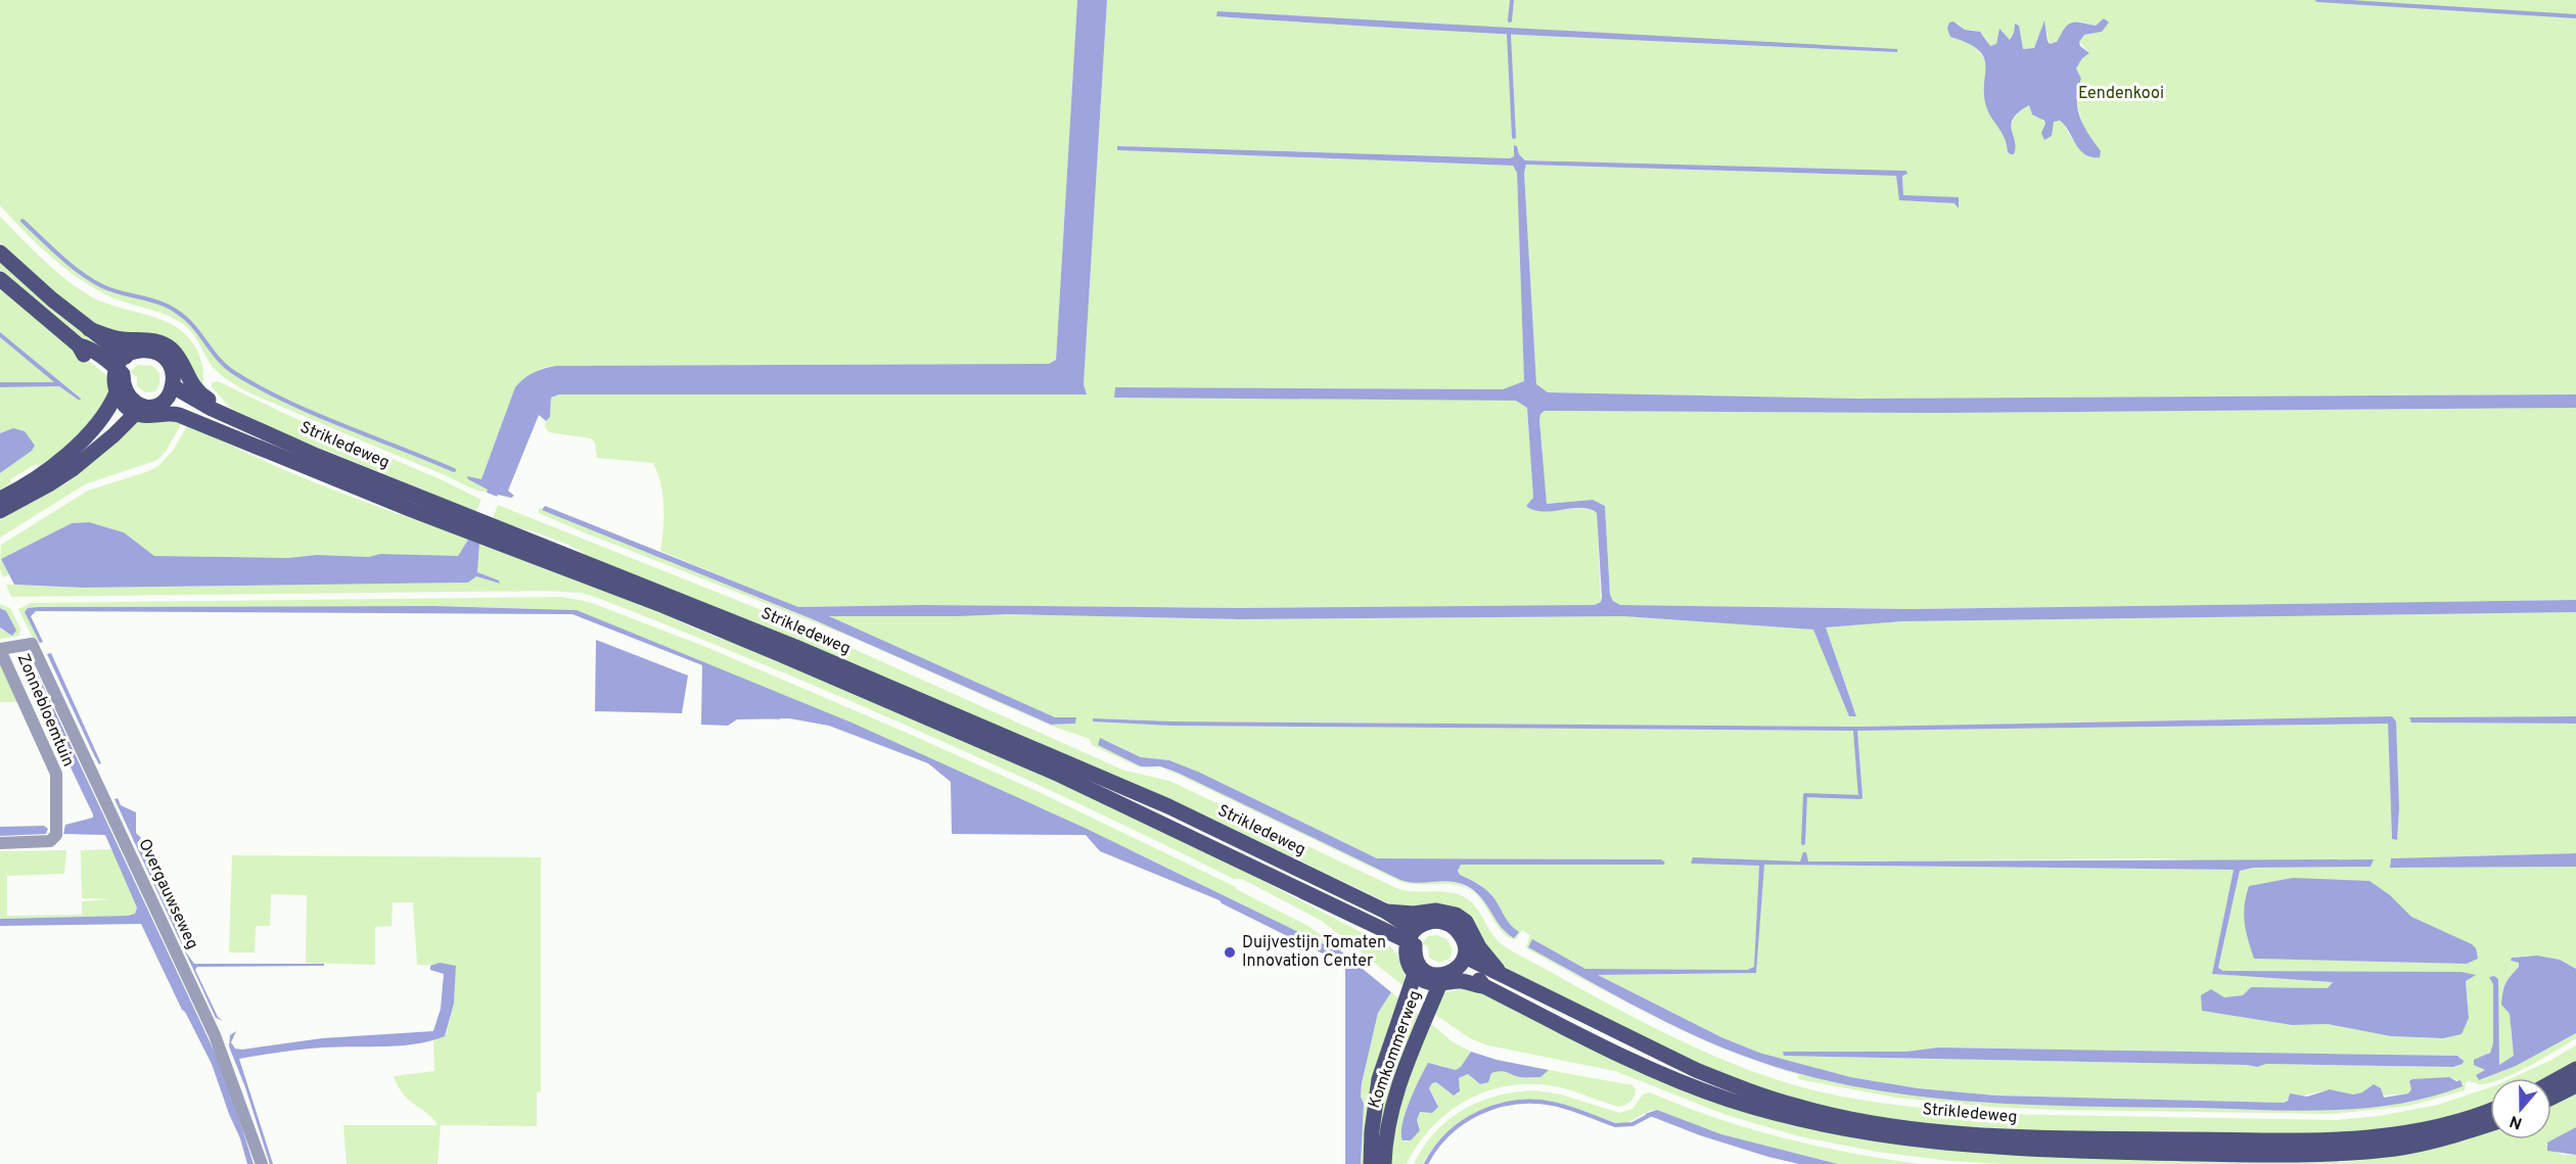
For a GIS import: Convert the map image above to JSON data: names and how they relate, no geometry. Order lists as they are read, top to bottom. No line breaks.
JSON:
{"streets":{"main road":["Strikledeweg","Komkommerweg"],"street":["Zonnebloemtuin","Overgauwseweg"]},"crossings":[["Strikledeweg","Komkommerweg"]],"parks":["Eendenkooi"],"places":["Duijvestijn Tomaten Innovation Center"],"north":"bottom"}
